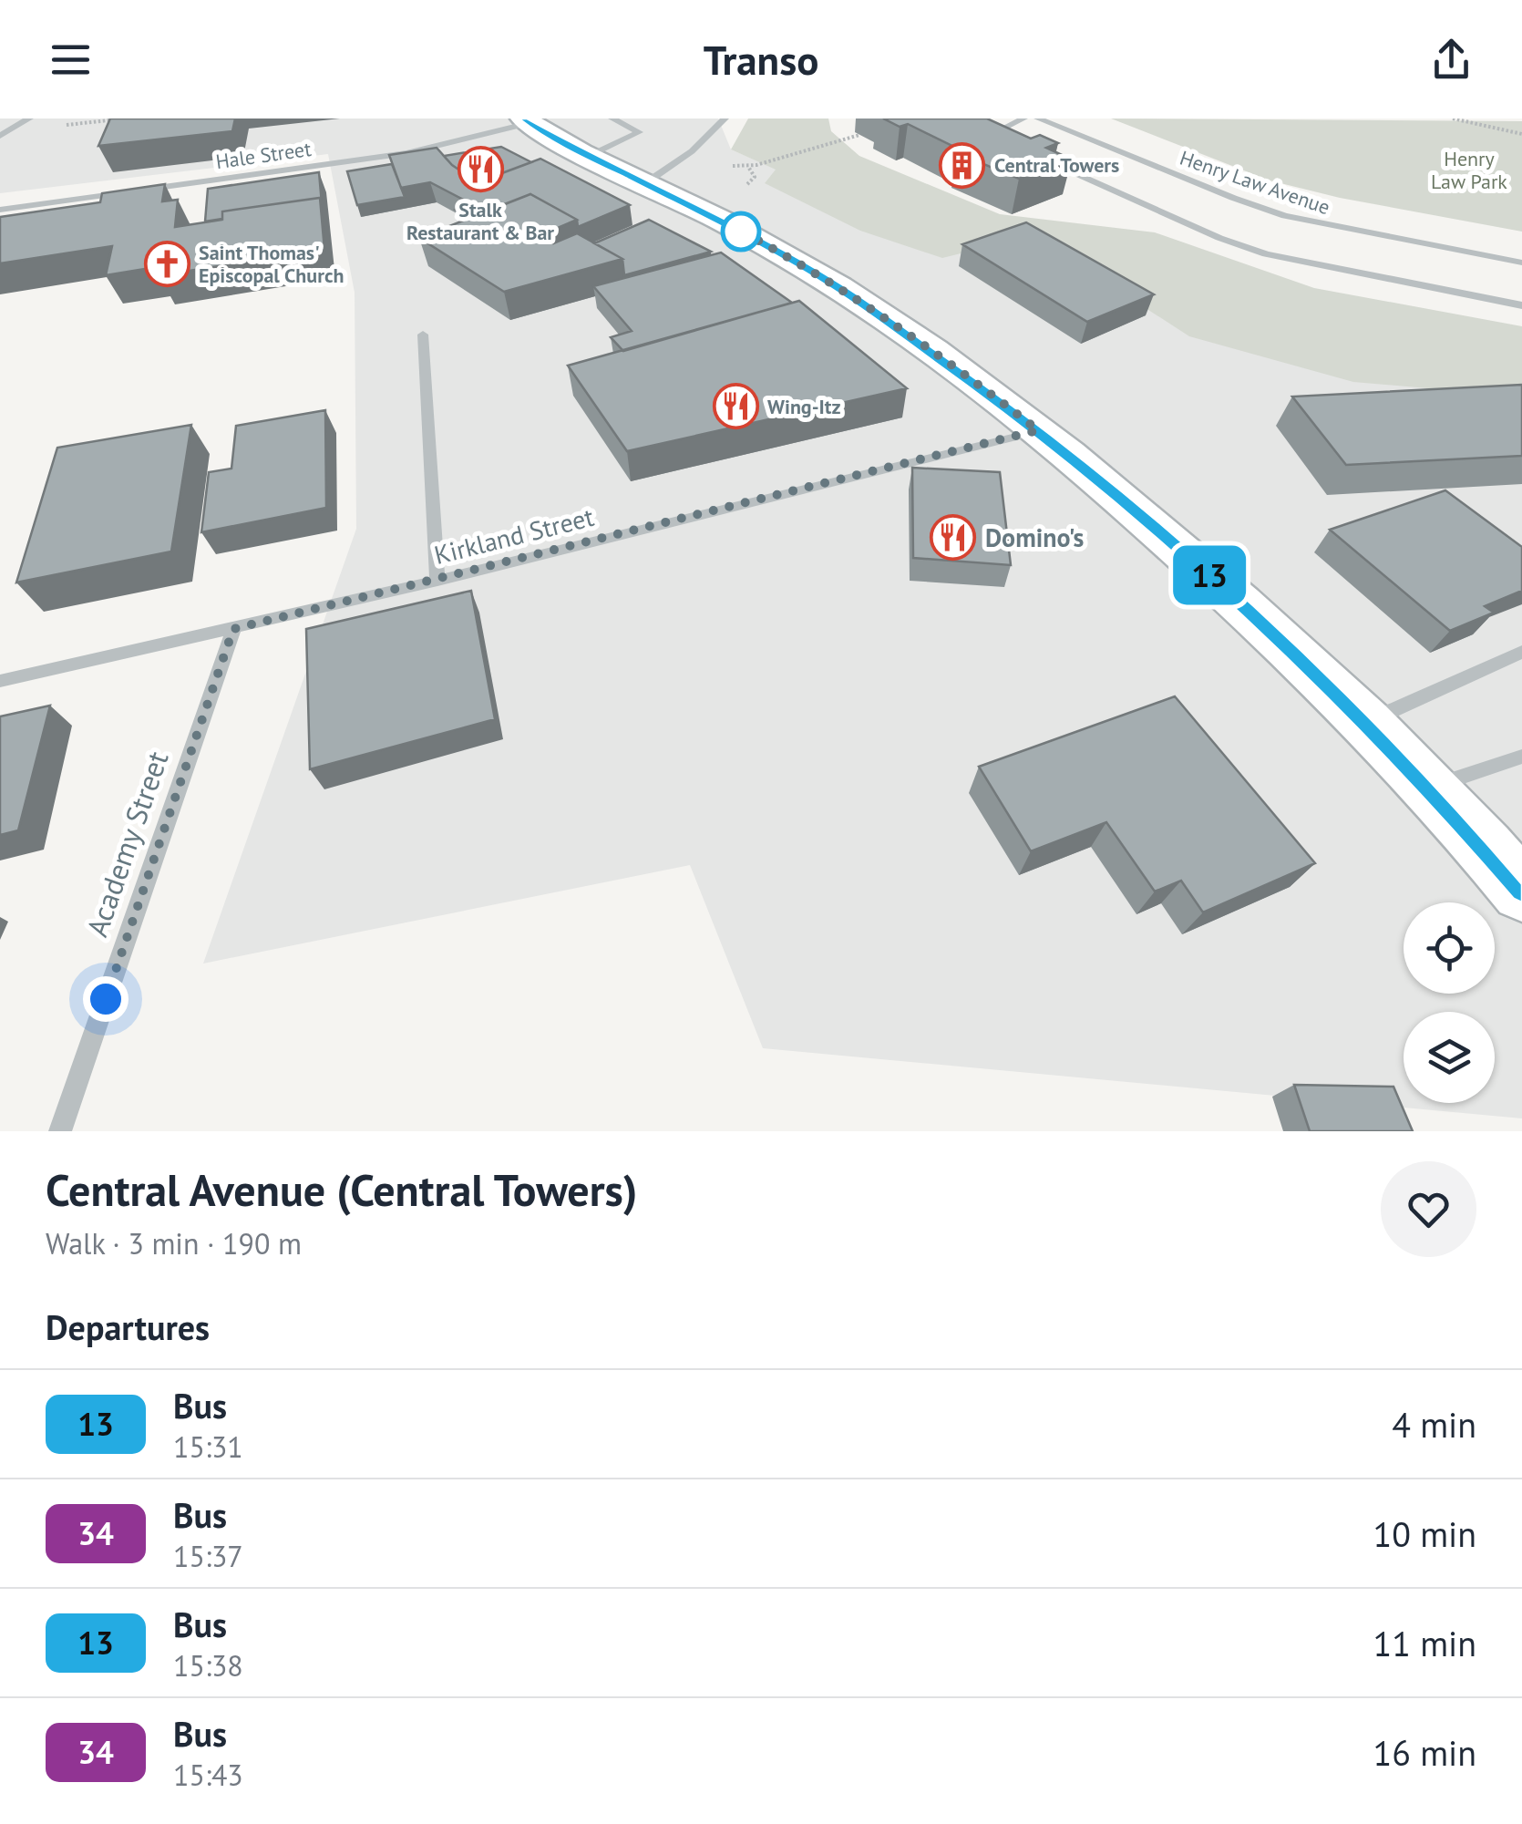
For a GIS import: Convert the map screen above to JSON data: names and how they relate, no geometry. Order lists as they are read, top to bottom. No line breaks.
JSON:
{"streets":{"street":["Hale Street","Henry Law Avenue","Kirkland Street","Academy Street"]},"crossings":[["Kirkland Street","Academy Street"]],"parks":["Henry Law Park"],"places":{"building":["Central Towers"],"restaurant":["Stalk Restaurant & Bar","Wing-Itz","Domino's"],"church":["Saint Thomas' Episcopal Church"]},"lines":["bus line 13"],"page":{"header":"Transo","on_map":"13","heading":[["Central Avenue (Central Towers)","Walk · 3 min · 190 m"],"Departures"],"list":[{"mark":"13","name":"Bus","note":"15:31","value":"4 min"},{"mark":"34","name":"Bus","note":"15:37","value":"10 min"},{"mark":"13","name":"Bus","note":"15:38","value":"11 min"},{"mark":"34","name":"Bus","note":"15:43","value":"16 min"}]}}
